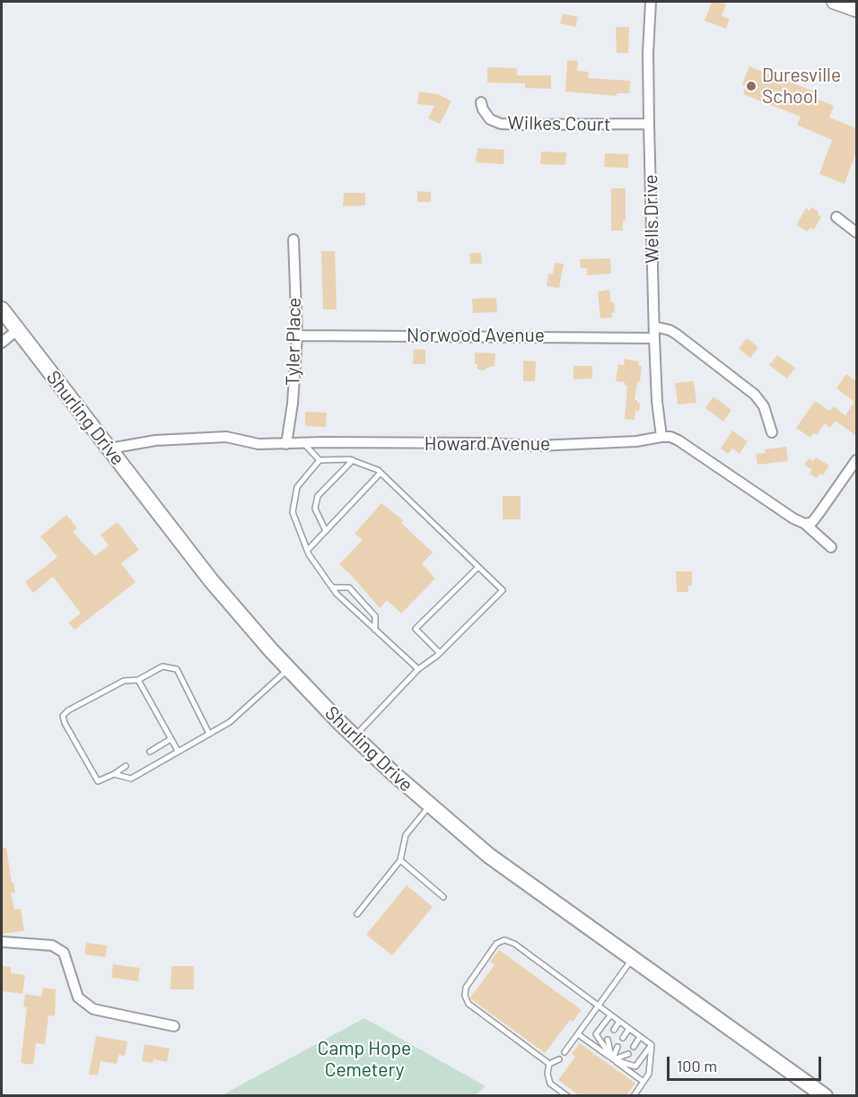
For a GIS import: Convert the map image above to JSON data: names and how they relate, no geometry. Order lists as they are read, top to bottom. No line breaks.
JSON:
{"streets":{"main road":["Shurling Drive"],"street":["Wilkes Court","Wells Drive","Norwood Avenue","Tyler Place","Howard Avenue"]},"crossings":[["Wilkes Court","Wells Drive"],["Wells Drive","Norwood Avenue"],["Wells Drive","Howard Avenue"],["Norwood Avenue","Tyler Place"],["Tyler Place","Howard Avenue"],["Shurling Drive","Howard Avenue"]],"parks":["Camp Hope Cemetery"],"places":["Duresville School"],"scale_bar":"100 m"}
